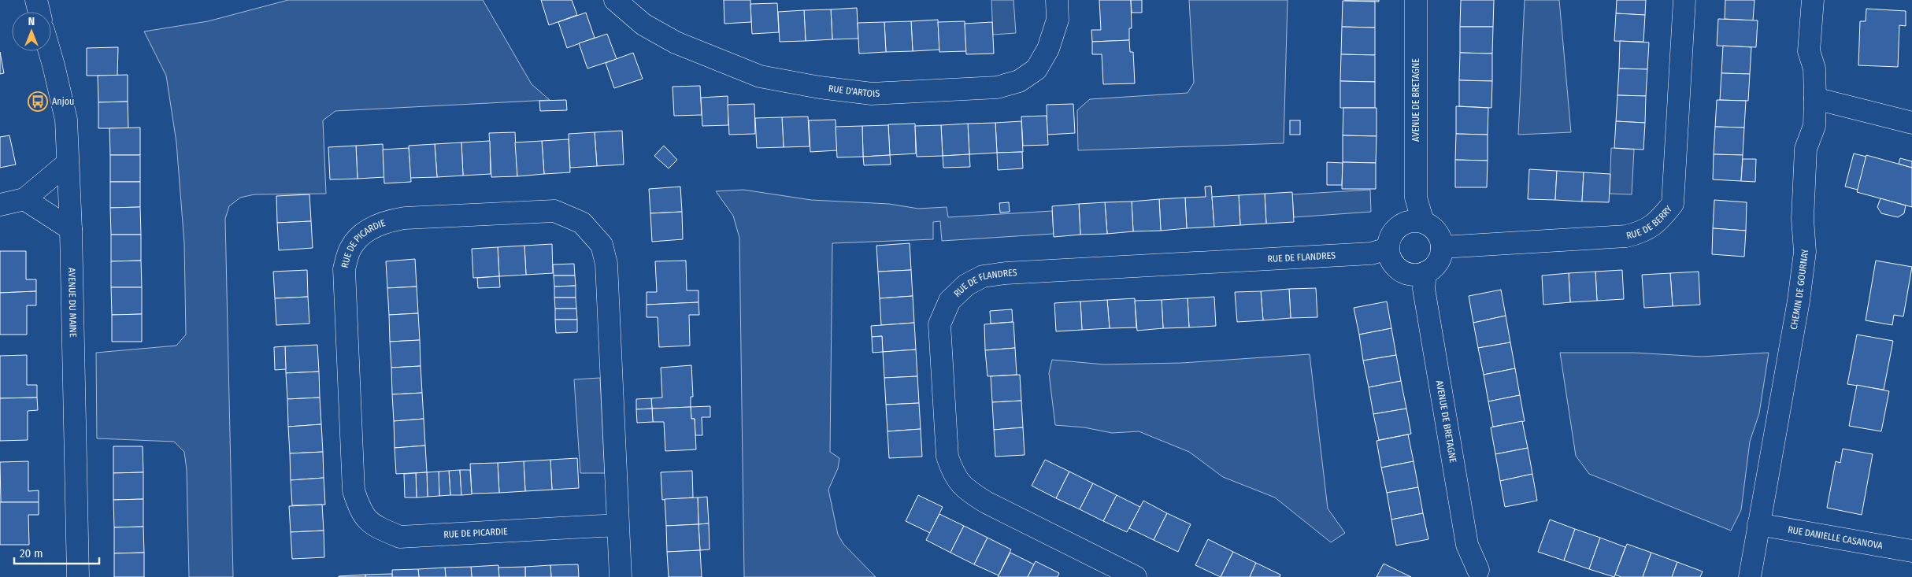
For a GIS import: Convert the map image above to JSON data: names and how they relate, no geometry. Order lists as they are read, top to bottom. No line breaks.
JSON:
{"streets":{"street":["RUE D'ARTOIS","AVENUE DE BRETAGNE","RUE DE BERRY","RUE DE PICARDIE","RUE DE FLANDRES","CHEMIN DE GOURNAY","AVENUE DU MAINE","RUE DANIELLE CASANOVA"]},"crossings":[["AVENUE DE BRETAGNE","RUE DE BERRY"],["AVENUE DE BRETAGNE","RUE DE FLANDRES"],["RUE DE BERRY","RUE DE FLANDRES"],["CHEMIN DE GOURNAY","RUE DANIELLE CASANOVA"]],"places":{"bus stop":["Anjou"]},"scale_bar":"20 m","north":"top"}
